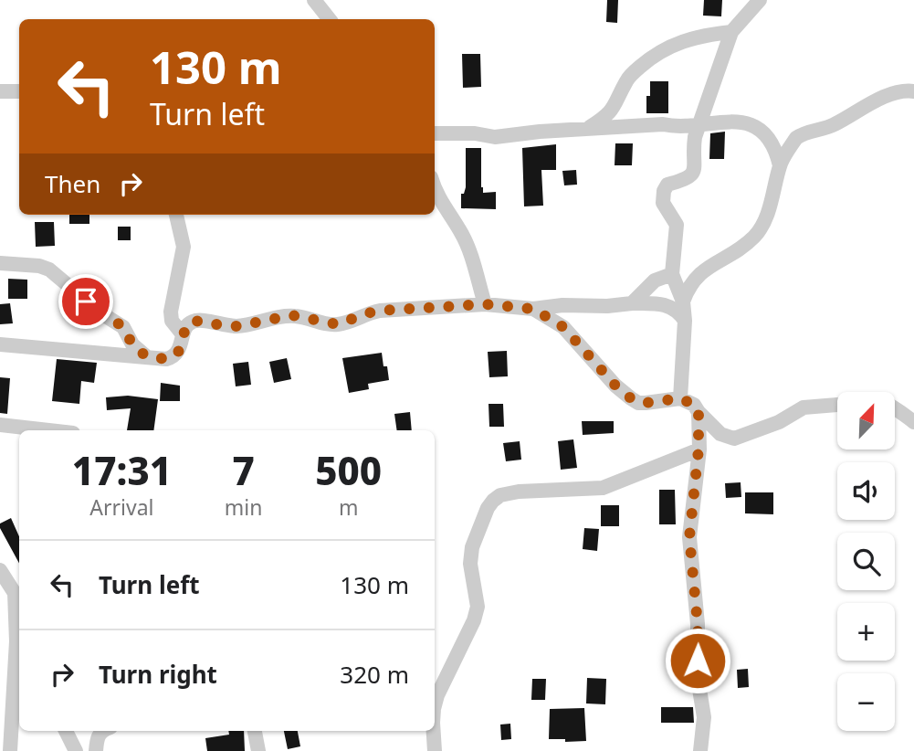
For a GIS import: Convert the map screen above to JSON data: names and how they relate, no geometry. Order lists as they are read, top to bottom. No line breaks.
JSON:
{"north":"top right","page":{"turn":["130 m","Turn left"],"then":"Then","map_buttons":["+","−"],"eta":["17:31","Arrival","7","min","500","m"],"list":[{"name":"Turn left","value":"130 m"},{"name":"Turn right","value":"320 m"}]}}
